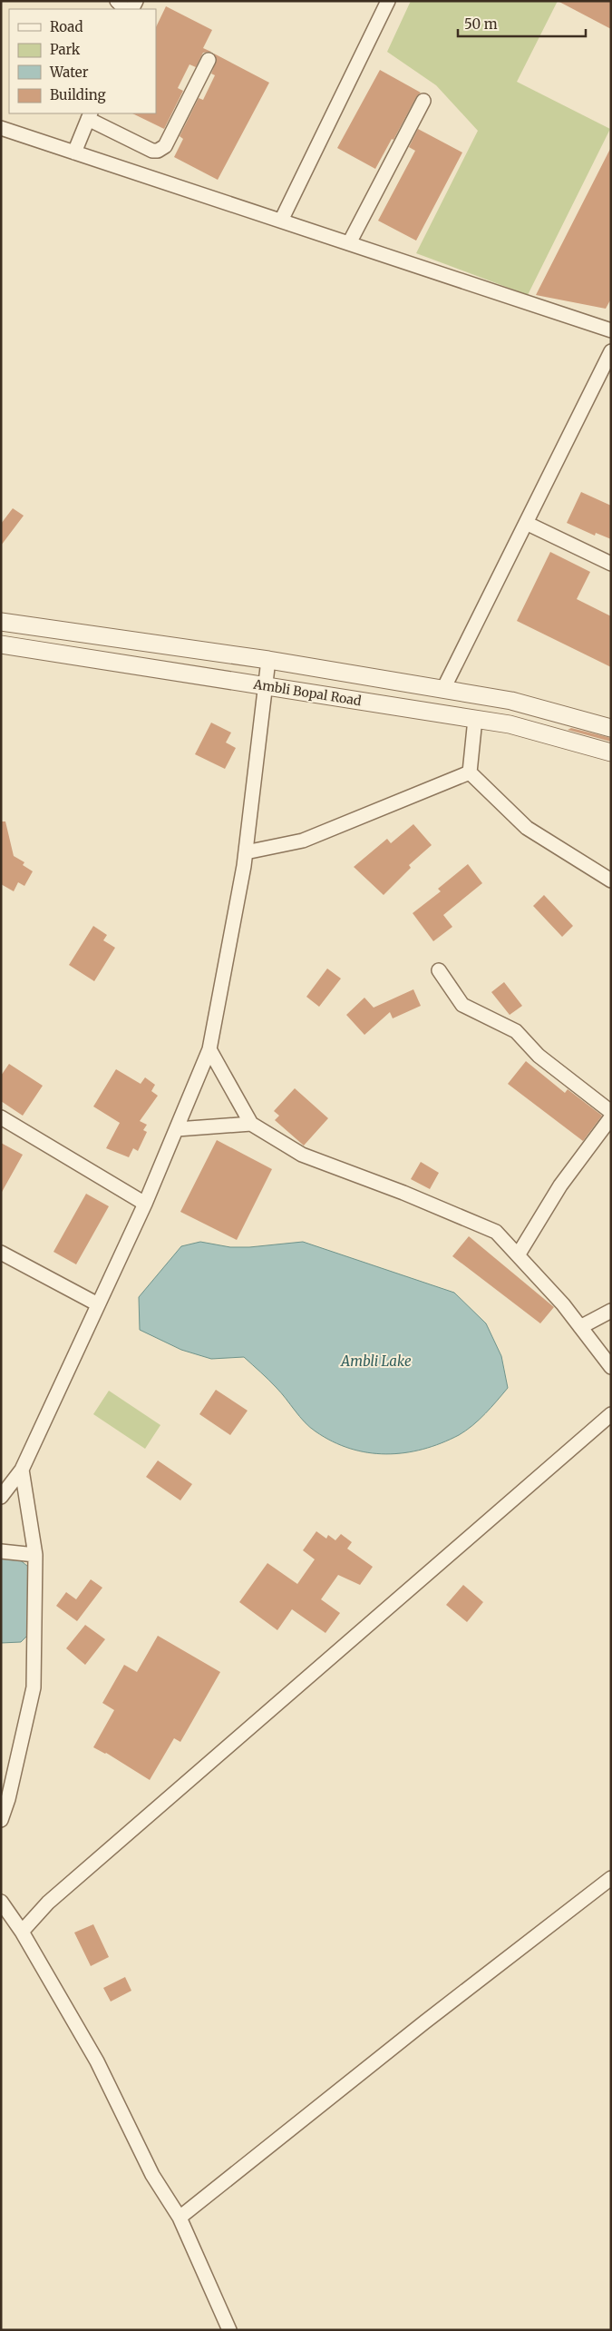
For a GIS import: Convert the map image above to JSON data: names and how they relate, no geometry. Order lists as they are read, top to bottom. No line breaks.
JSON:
{"streets":{"street":["Ambli Bopal Road"]},"water":["Ambli Lake"],"legend":["Road","Park","Water","Building"],"scale_bar":"50 m"}
